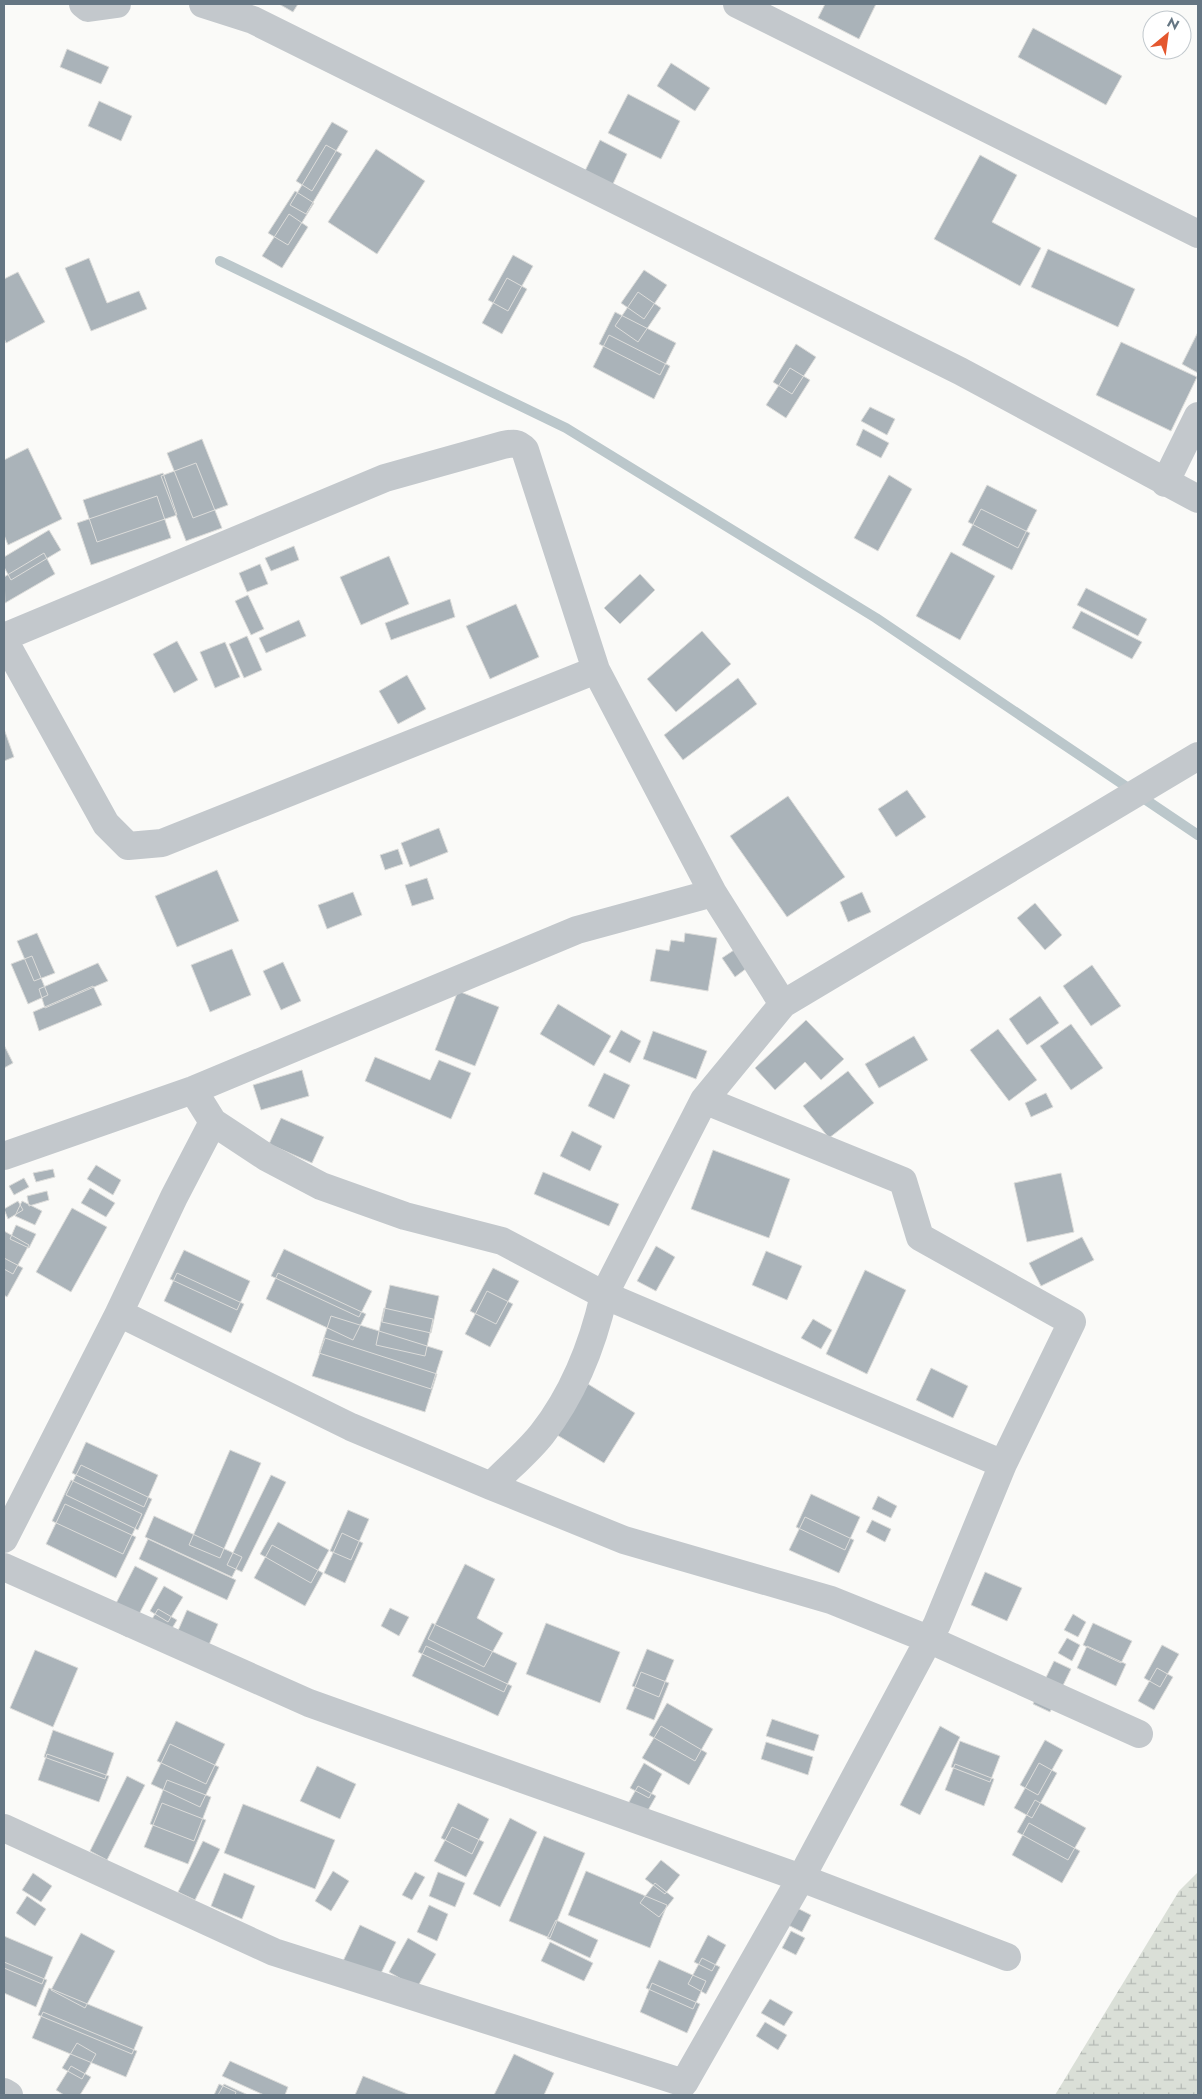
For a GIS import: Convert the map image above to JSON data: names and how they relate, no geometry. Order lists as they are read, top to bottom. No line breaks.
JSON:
{"north":"top right"}
